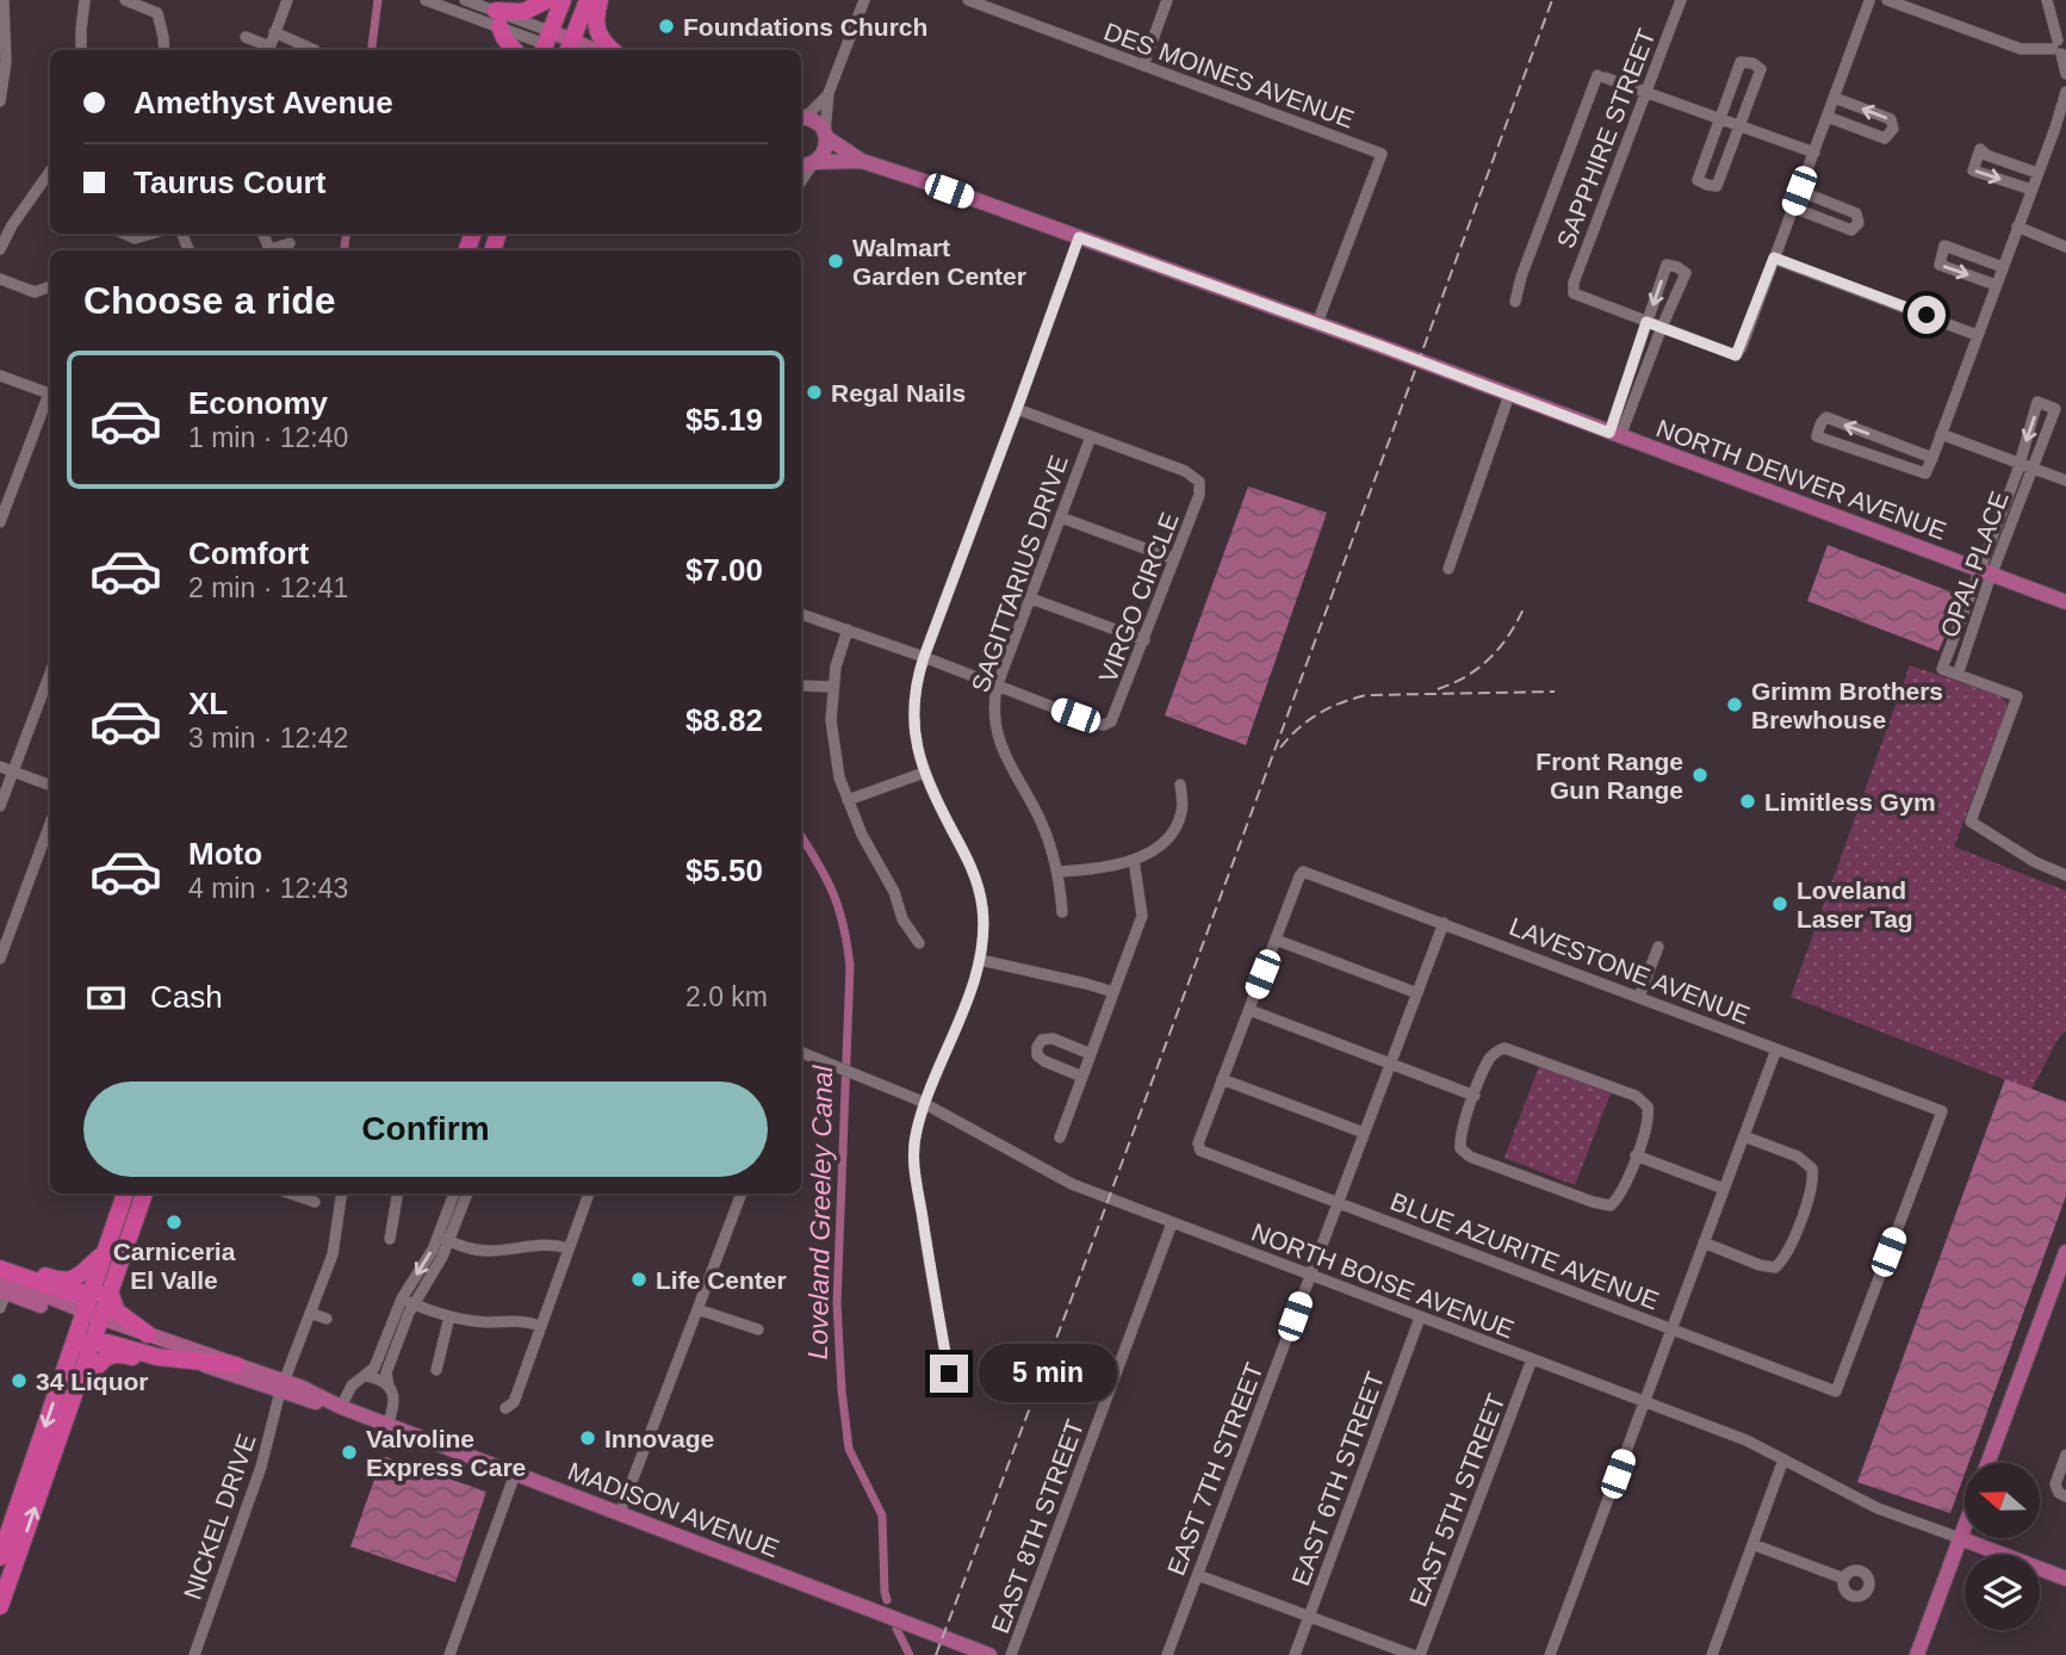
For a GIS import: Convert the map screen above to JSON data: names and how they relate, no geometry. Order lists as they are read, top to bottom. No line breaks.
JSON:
{"streets":{"main road":["NORTH DENVER AVENUE","MADISON AVENUE"],"street":["DES MOINES AVENUE","SAPPHIRE STREET","OPAL PLACE","SAGITTARIUS DRIVE","VIRGO CIRCLE","LAVESTONE AVENUE","BLUE AZURITE AVENUE","NORTH BOISE AVENUE","EAST 7TH STREET","EAST 6TH STREET","EAST 5TH STREET","NICKEL DRIVE","EAST 8TH STREET"]},"crossings":[["DES MOINES AVENUE","NORTH DENVER AVENUE"],["NORTH DENVER AVENUE","OPAL PLACE"],["SAGITTARIUS DRIVE","VIRGO CIRCLE"],["LAVESTONE AVENUE","BLUE AZURITE AVENUE"],["LAVESTONE AVENUE","EAST 7TH STREET"],["BLUE AZURITE AVENUE","EAST 7TH STREET"],["NORTH BOISE AVENUE","EAST 7TH STREET"],["NORTH BOISE AVENUE","EAST 6TH STREET"],["NORTH BOISE AVENUE","EAST 5TH STREET"],["NORTH BOISE AVENUE","EAST 8TH STREET"],["MADISON AVENUE","NICKEL DRIVE"]],"water":["Loveland Greeley Canal"],"places":["Foundations Church","Walmart Garden Center","Regal Nails","Grimm Brothers Brewhouse","Front Range Gun Range","Limitless Gym","Loveland Laser Tag","Carniceria El Valle","Life Center","34 Liquor","Innovage","Valvoline Express Care"],"north":"left","page":{"banner":["Amethyst Avenue","Taurus Court"],"heading":"Choose a ride","list":[{"name":"Economy","note":"1 min · 12:40","value":"$5.19"},{"name":"Comfort","note":"2 min · 12:41","value":"$7.00"},{"name":"XL","note":"3 min · 12:42","value":"$8.82"},{"name":"Moto","note":"4 min · 12:43","value":"$5.50"}],"pay":["Cash","2.0 km"],"buttons":"Confirm","bubble":"5 min"}}
